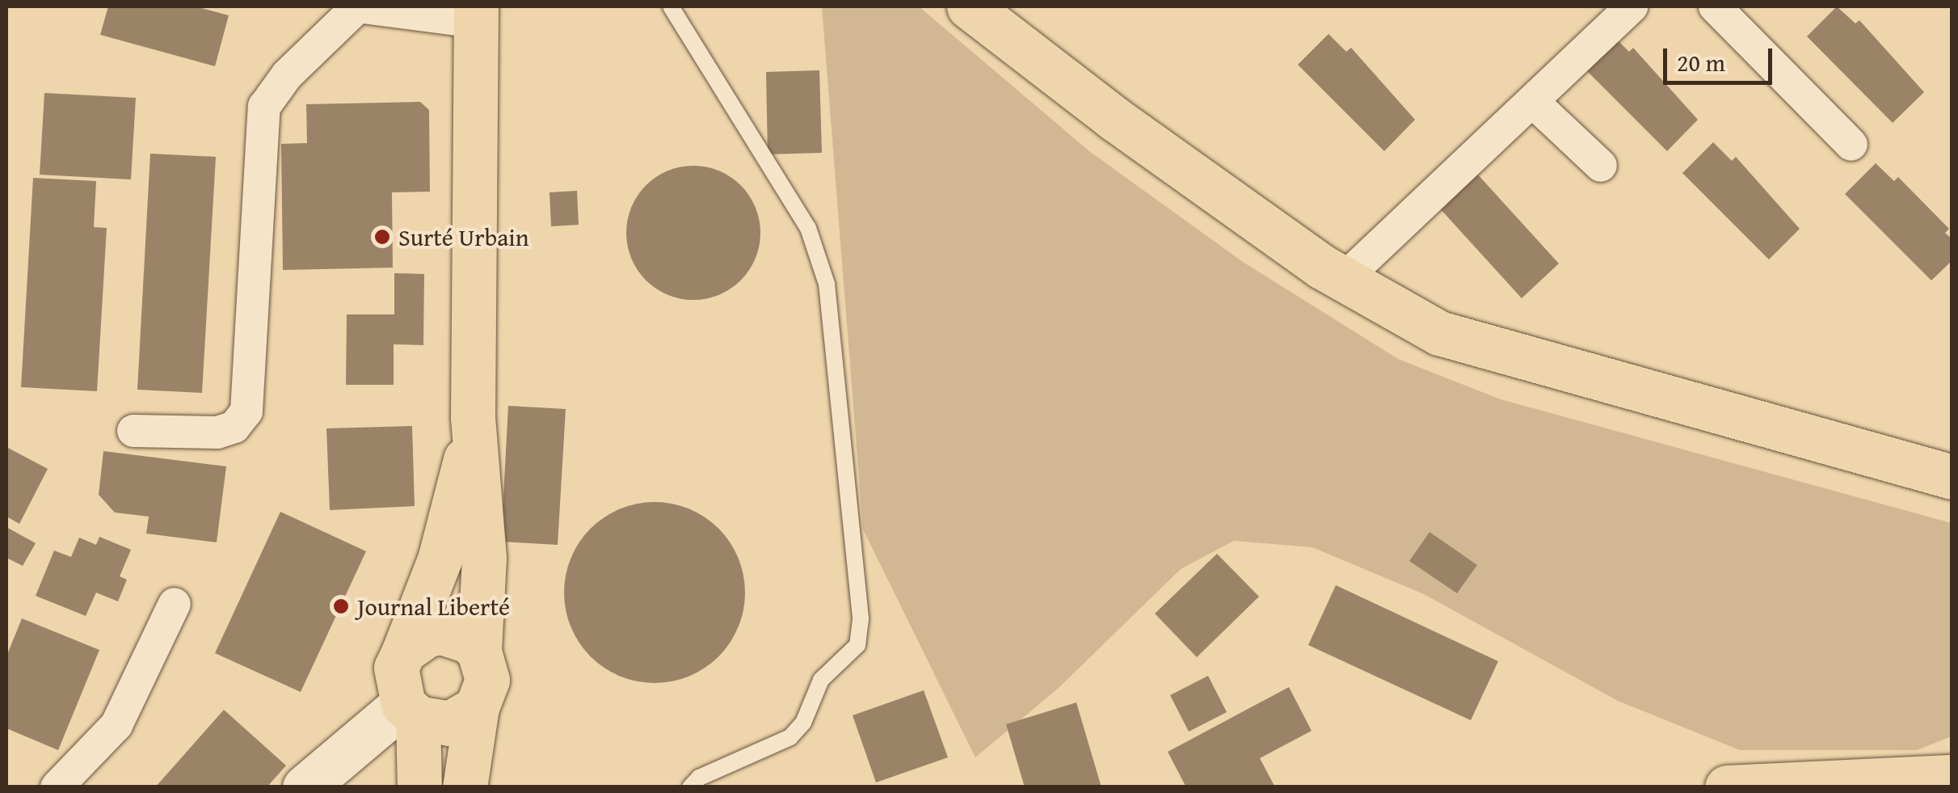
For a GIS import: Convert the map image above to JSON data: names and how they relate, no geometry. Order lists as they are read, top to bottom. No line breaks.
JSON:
{"places":["Surté Urbain","Journal Liberté"],"scale_bar":"20 m"}
